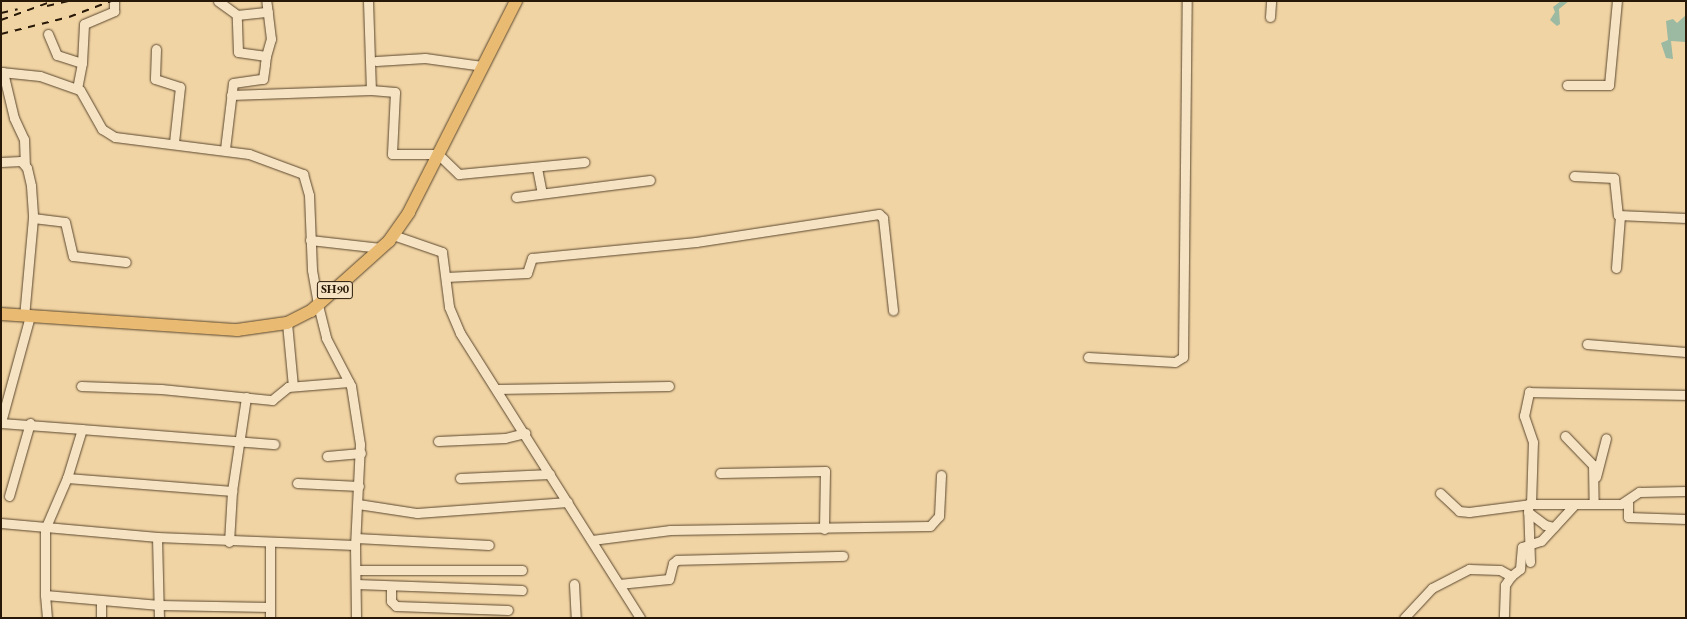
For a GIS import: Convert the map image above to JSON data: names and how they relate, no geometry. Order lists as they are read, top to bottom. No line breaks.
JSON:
{"streets":{"main road":["SH90"]}}
